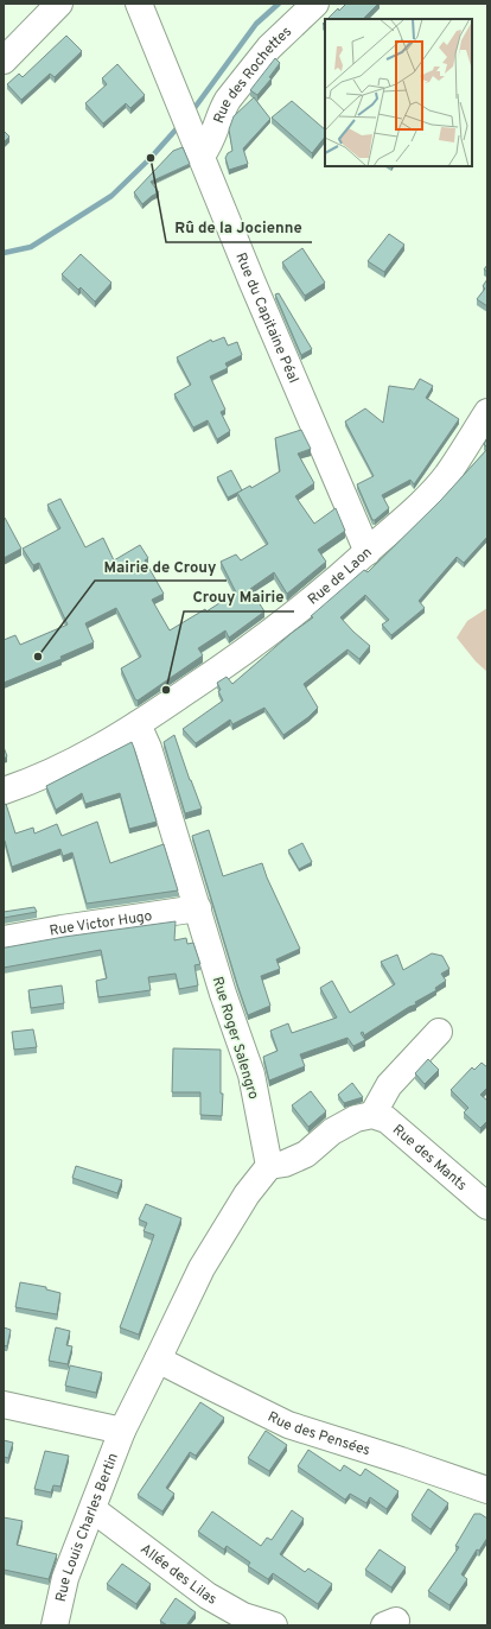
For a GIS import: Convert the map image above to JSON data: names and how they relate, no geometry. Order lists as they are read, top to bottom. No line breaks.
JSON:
{"streets":{"street":["Rue des Rochettes","Rue du Capitaine Péal","Rue de Laon","Rue Victor Hugo","Rue Roger Salengro","Rue des Mants","Rue des Pensées","Rue Louis Charles Bertin","Allée des Lilas"]},"crossings":[["Rue des Rochettes","Rue du Capitaine Péal"],["Rue du Capitaine Péal","Rue de Laon"],["Rue de Laon","Rue Roger Salengro"],["Rue Victor Hugo","Rue Roger Salengro"],["Rue des Pensées","Rue Louis Charles Bertin"],["Rue Louis Charles Bertin","Allée des Lilas"]],"places":["Rû de la Jocienne","Mairie de Crouy","Crouy Mairie"]}
